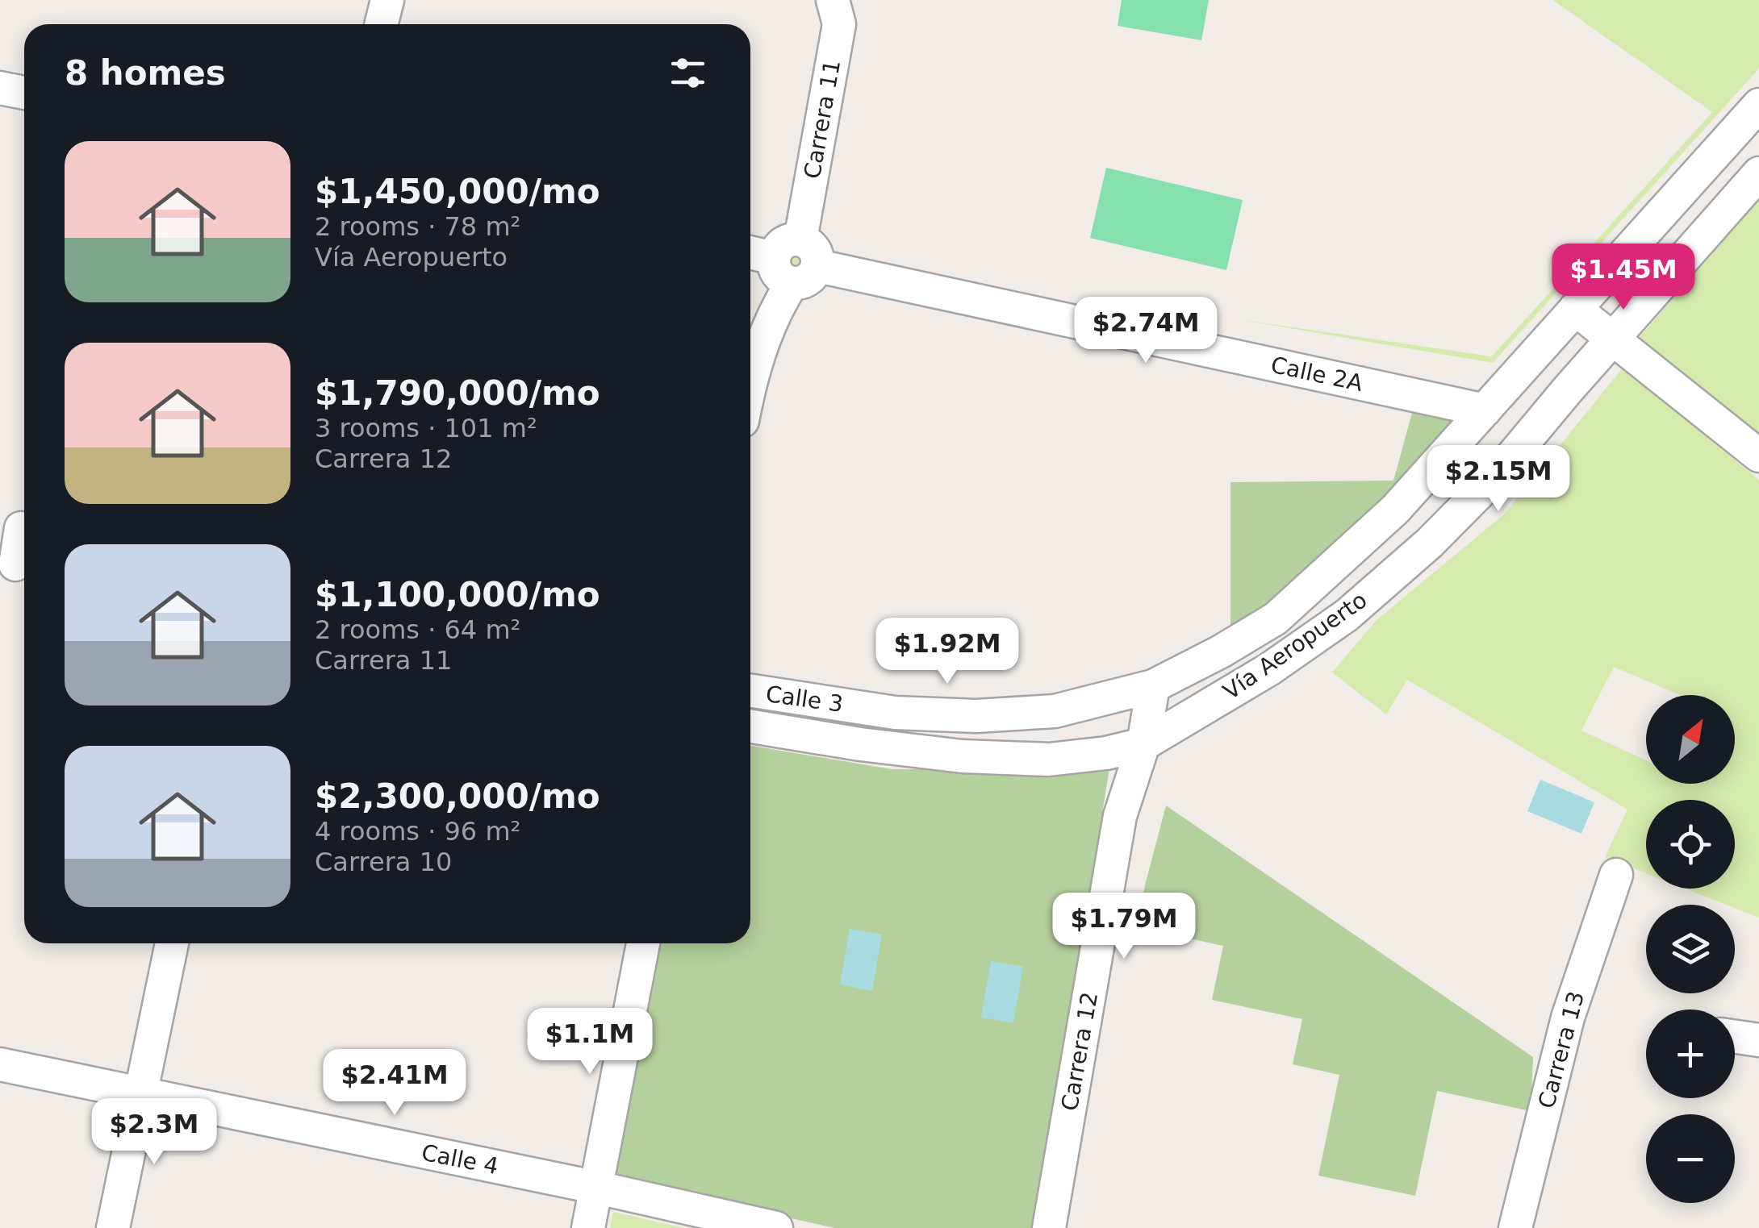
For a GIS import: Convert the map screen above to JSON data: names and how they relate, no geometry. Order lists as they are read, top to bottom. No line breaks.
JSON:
{"streets":{"street":["Carrera 11","Calle 2A","Vía Aeropuerto","Calle 3","Carrera 13","Carrera 12","Calle 4"]},"crossings":[["Carrera 11","Calle 2A"],["Calle 2A","Vía Aeropuerto"],["Vía Aeropuerto","Calle 3"],["Vía Aeropuerto","Carrera 12"],["Calle 3","Carrera 12"]],"north":"top right","page":{"heading":"8 homes","list":[{"name":"$1,450,000/mo","note":"2 rooms · 78 m² · Vía Aeropuerto"},{"name":"$1,790,000/mo","note":"3 rooms · 101 m² · Carrera 12"},{"name":"$1,100,000/mo","note":"2 rooms · 64 m² · Carrera 11"},{"name":"$2,300,000/mo","note":"4 rooms · 96 m² · Carrera 10"}],"price":["$1.45M","$2.74M","$2.15M","$1.92M","$1.79M","$1.1M","$2.41M","$2.3M"],"map_buttons":["+","−"]}}
